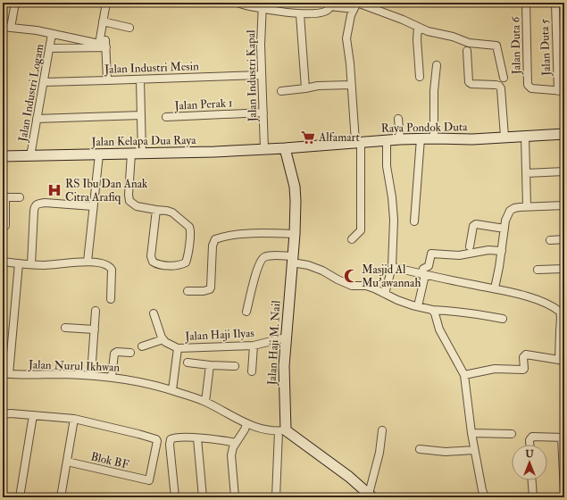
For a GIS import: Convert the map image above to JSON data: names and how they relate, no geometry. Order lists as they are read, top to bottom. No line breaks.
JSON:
{"streets":{"main road":["Raya Pondok Duta","Jalan Kelapa Dua Raya","Jalan Haji M. Nail"],"street":["Jalan Duta 6","Jalan Duta 5","Jalan Industri Mesin","Jalan Industri Kapal","Jalan Industri Logam","Jalan Perak 1","Jalan Haji Ilyas","Jalan Nurul Ikhwan","Blok BF"]},"crossings":[["Jalan Duta 6","Jalan Duta 5"],["Jalan Industri Mesin","Jalan Industri Kapal"],["Jalan Industri Mesin","Jalan Industri Logam"],["Jalan Industri Kapal","Jalan Perak 1"],["Jalan Industri Kapal","Jalan Kelapa Dua Raya"],["Jalan Industri Logam","Jalan Kelapa Dua Raya"],["Raya Pondok Duta","Jalan Kelapa Dua Raya"],["Raya Pondok Duta","Jalan Haji M. Nail"],["Jalan Kelapa Dua Raya","Jalan Haji M. Nail"],["Jalan Haji Ilyas","Jalan Haji M. Nail"],["Jalan Haji M. Nail","Jalan Nurul Ikhwan"]],"places":{"supermarket":["Alfamart"],"hospital":["RS Ibu Dan Anak Citra Arafiq"],"mosque":["Masjid Al Mu'awannah"]},"north":"top"}
